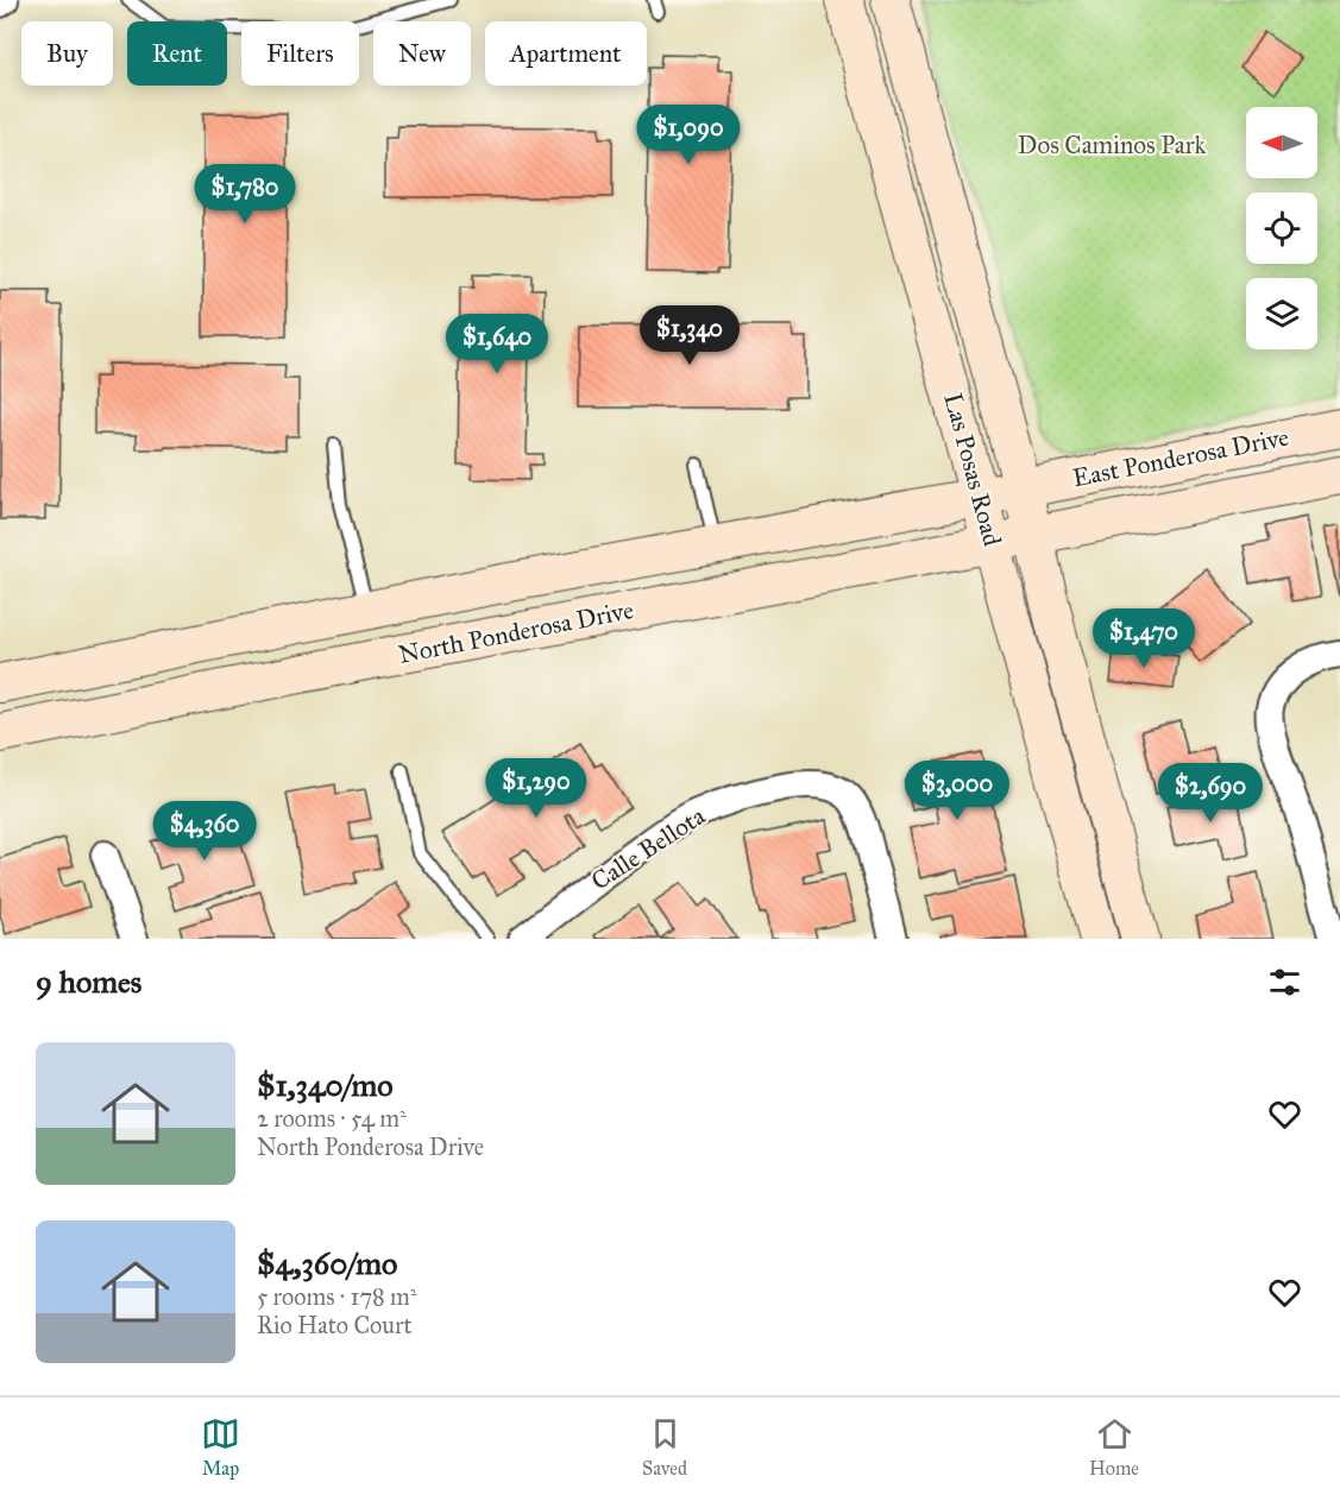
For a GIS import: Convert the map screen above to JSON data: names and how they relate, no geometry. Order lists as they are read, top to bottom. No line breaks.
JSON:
{"streets":{"main road":["East Ponderosa Drive","Las Posas Road","North Ponderosa Drive"],"street":["Calle Bellota"]},"crossings":[["East Ponderosa Drive","Las Posas Road"],["East Ponderosa Drive","North Ponderosa Drive"],["Las Posas Road","North Ponderosa Drive"]],"parks":["Dos Caminos Park"],"north":"left","page":{"chip":["Buy","Rent","Filters","New","Apartment"],"price":["$1,090","$1,780","$1,340","$1,640","$1,470","$1,290","$3,000","$2,690","$4,360"],"heading":"9 homes","list":[{"name":"$1,340/mo","note":"2 rooms · 54 m² · North Ponderosa Drive"},{"name":"$4,360/mo","note":"5 rooms · 178 m² · Rio Hato Court"}],"tabs":["Map","Saved","Home"]}}
